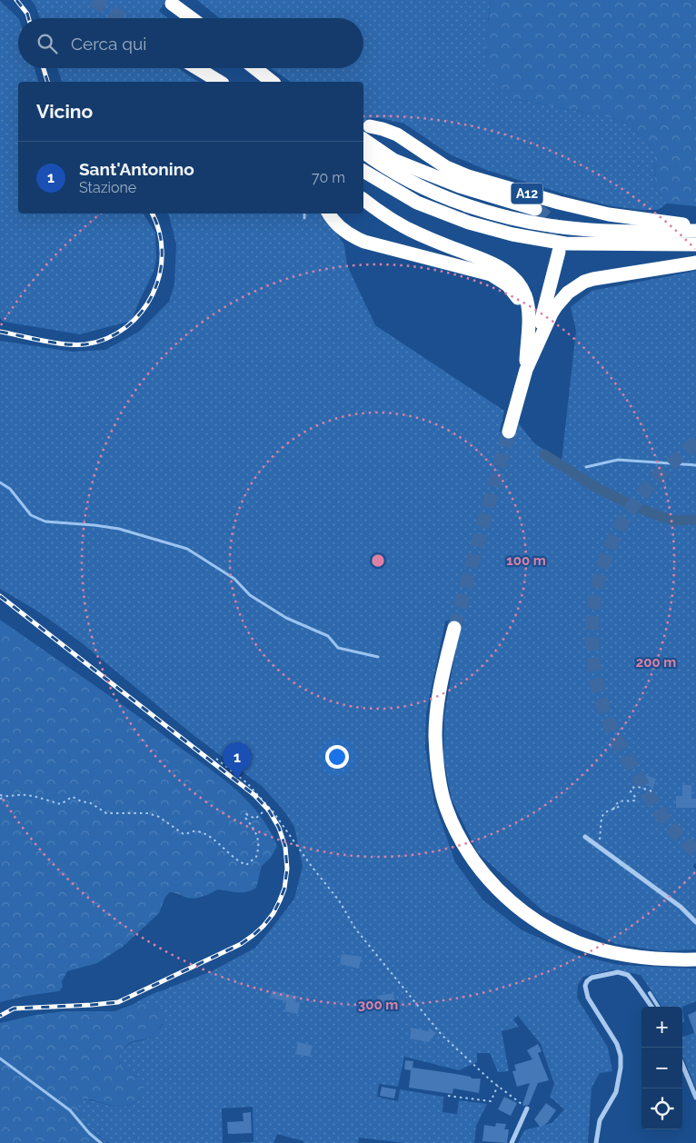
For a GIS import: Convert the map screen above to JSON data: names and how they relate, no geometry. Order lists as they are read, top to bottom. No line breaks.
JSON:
{"streets":{"highway":["A12"]},"page":{"search":"Cerca qui","heading":"Vicino","list":[{"mark":"1","name":"Sant'Antonino","note":"Stazione","value":"70 m"}],"pins":"1","map_buttons":["+","−"]},"rings":["100 m","200 m","300 m"]}
